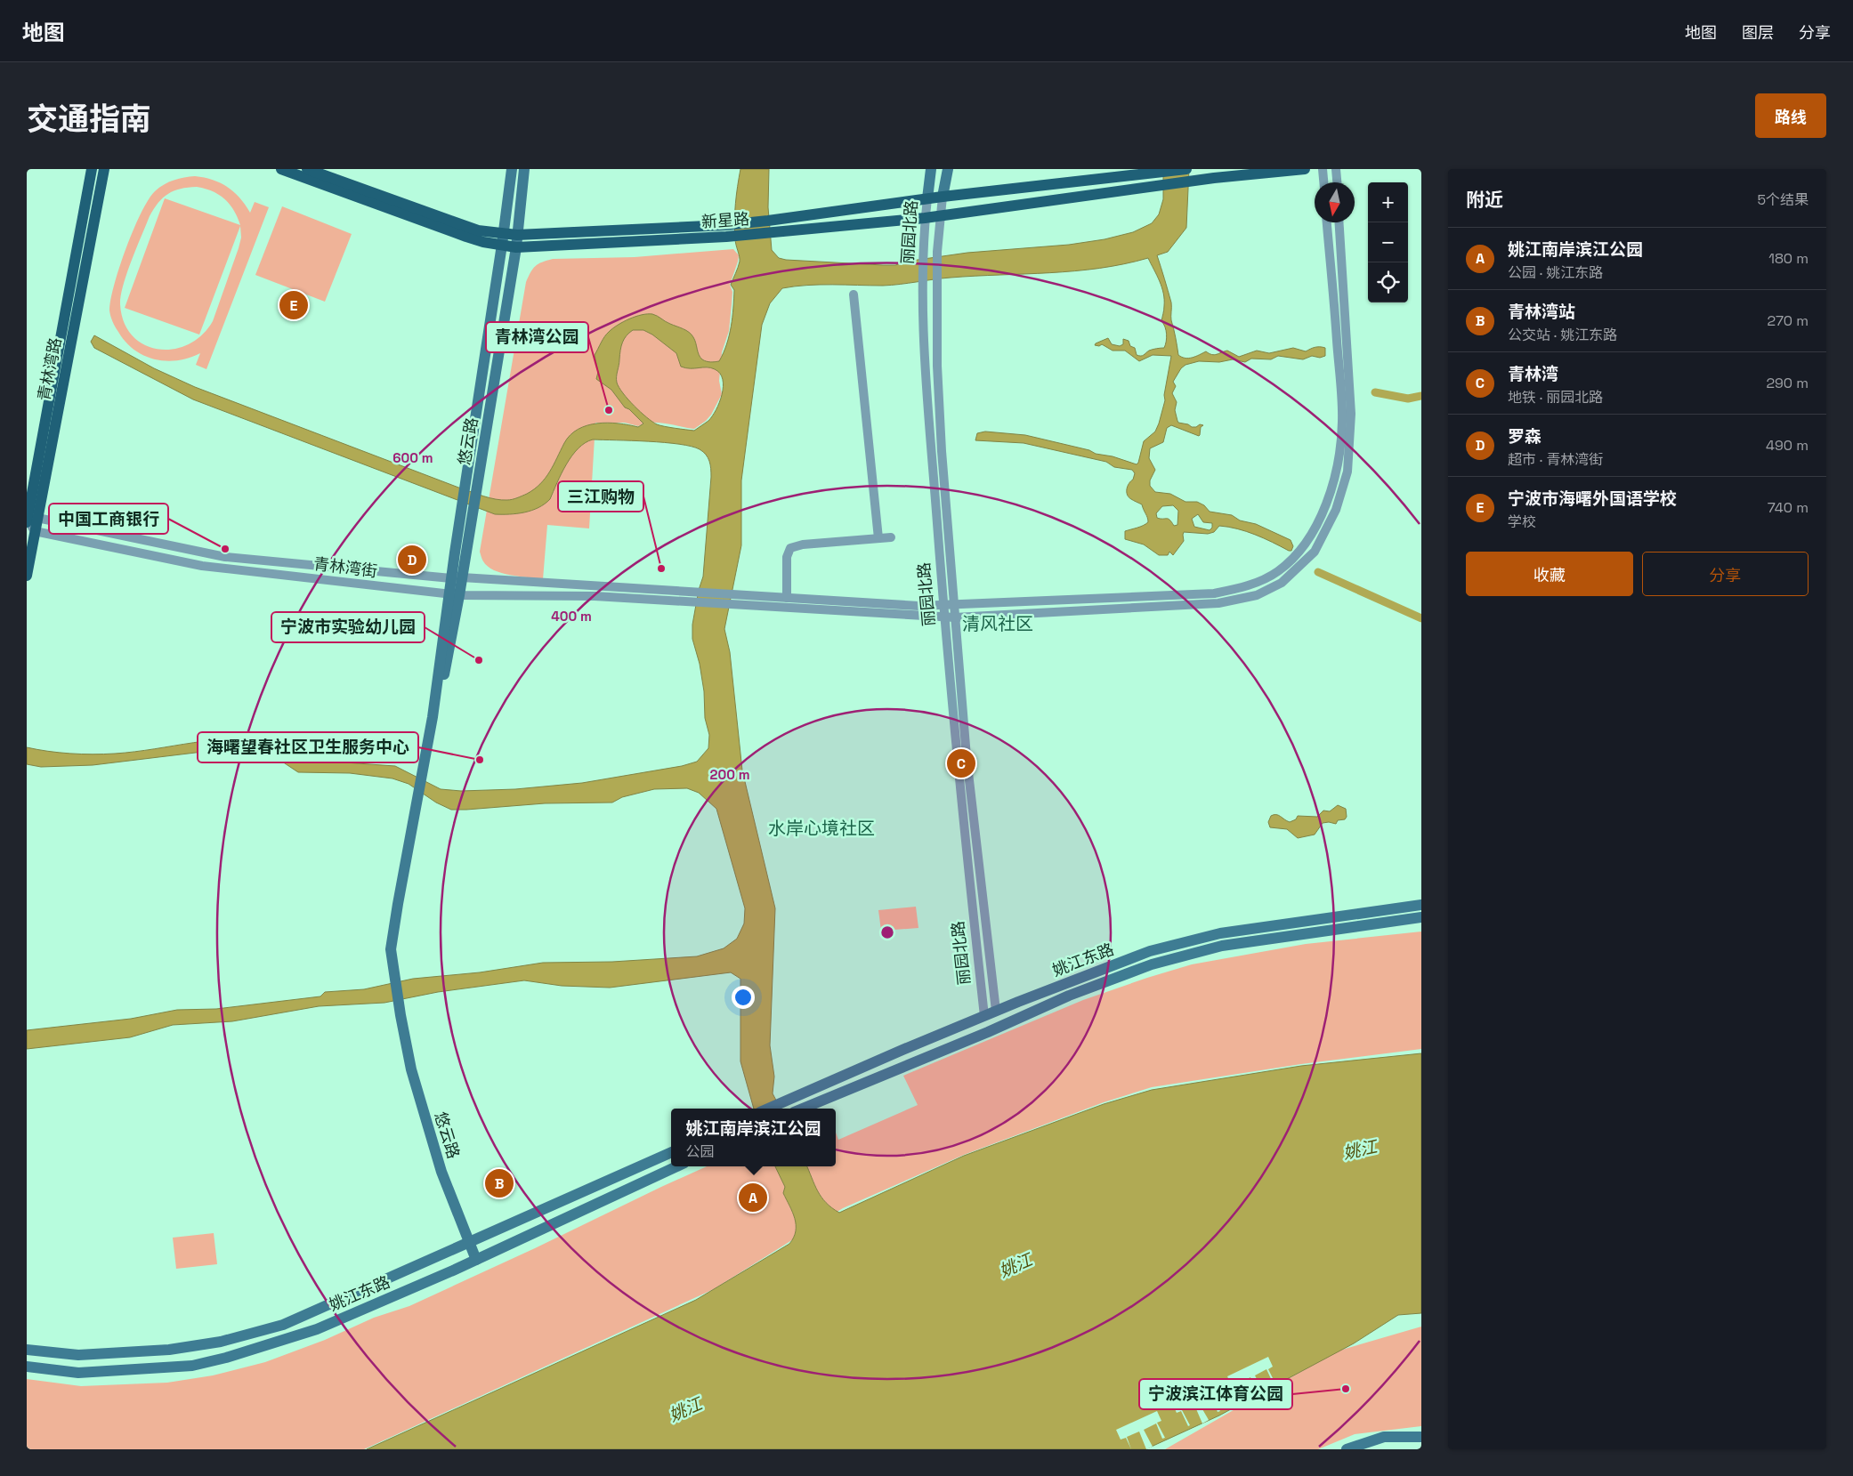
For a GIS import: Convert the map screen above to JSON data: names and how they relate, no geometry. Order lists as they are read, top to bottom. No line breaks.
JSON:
{"streets":{"main road":["新星路","丽园北路","青林湾路","悠云路","姚江东路"],"street":["青林湾街"]},"crossings":[["新星路","丽园北路"],["新星路","悠云路"],["丽园北路","青林湾街"],["丽园北路","姚江东路"],["青林湾路","青林湾街"],["悠云路","青林湾街"],["悠云路","姚江东路"]],"districts":["清风社区","水岸心境社区"],"water":["姚江"],"places":["青林湾公园","中国工商银行","三江购物","宁波市实验幼儿园","海曙望春社区卫生服务中心","宁波滨江体育公园"],"north":"bottom","page":{"header":"地图","nav":["地图","图层","分享"],"title":"交通指南","buttons":["路线",["收藏","分享"]],"heading":["附近","5个结果"],"map_buttons":["+","−"],"list":[{"mark":"A","name":"姚江南岸滨江公园","note":"公园 · 姚江东路","value":"180 m"},{"mark":"B","name":"青林湾站","note":"公交站 · 姚江东路","value":"270 m"},{"mark":"C","name":"青林湾","note":"地铁 · 丽园北路","value":"290 m"},{"mark":"D","name":"罗森","note":"超市 · 青林湾街","value":"490 m"},{"mark":"E","name":"宁波市海曙外国语学校","note":"学校","value":"740 m"}],"pins":["E","D","C","B","A"],"popup":["姚江南岸滨江公园","公园"]},"rings":["600 m","400 m","200 m"]}
